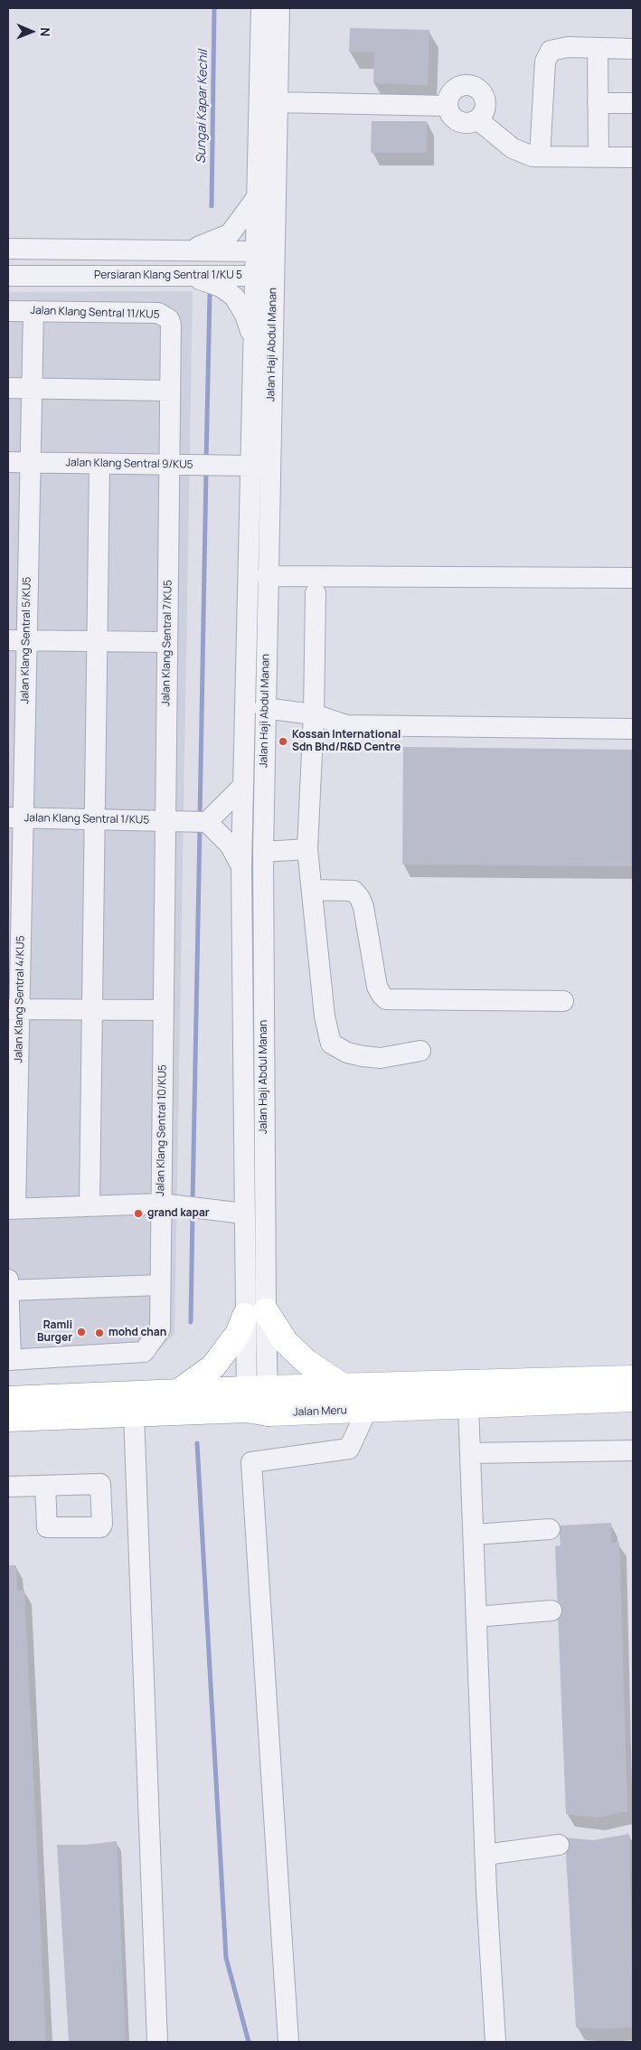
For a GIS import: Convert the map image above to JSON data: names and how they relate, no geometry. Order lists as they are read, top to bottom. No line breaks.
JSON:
{"streets":{"main road":["Jalan Meru"],"street":["Persiaran Klang Sentral 1/KU 5","Jalan Klang Sentral 11/KU5","Jalan Haji Abdul Manan","Jalan Klang Sentral 9/KU5","Jalan Klang Sentral 5/KU5","Jalan Klang Sentral 7/KU5","Jalan Klang Sentral 1/KU5","Jalan Klang Sentral 4/KU5","Jalan Klang Sentral 10/KU5"]},"crossings":[["Persiaran Klang Sentral 1/KU 5","Jalan Haji Abdul Manan"],["Jalan Klang Sentral 11/KU5","Jalan Klang Sentral 9/KU5"],["Jalan Klang Sentral 11/KU5","Jalan Klang Sentral 5/KU5"],["Jalan Klang Sentral 11/KU5","Jalan Klang Sentral 7/KU5"],["Jalan Haji Abdul Manan","Jalan Klang Sentral 9/KU5"],["Jalan Haji Abdul Manan","Jalan Meru"],["Jalan Klang Sentral 9/KU5","Jalan Klang Sentral 5/KU5"],["Jalan Klang Sentral 9/KU5","Jalan Klang Sentral 7/KU5"],["Jalan Klang Sentral 5/KU5","Jalan Klang Sentral 1/KU5"],["Jalan Klang Sentral 5/KU5","Jalan Klang Sentral 4/KU5"],["Jalan Klang Sentral 7/KU5","Jalan Klang Sentral 1/KU5"],["Jalan Klang Sentral 7/KU5","Jalan Klang Sentral 10/KU5"],["Jalan Klang Sentral 1/KU5","Jalan Klang Sentral 4/KU5"],["Jalan Klang Sentral 1/KU5","Jalan Klang Sentral 10/KU5"]],"water":["Sungai Kapar Kechil"],"places":["Kossan International Sdn Bhd/R&D Centre","grand kapar","Ramli Burger","mohd chan"],"north":"right"}
